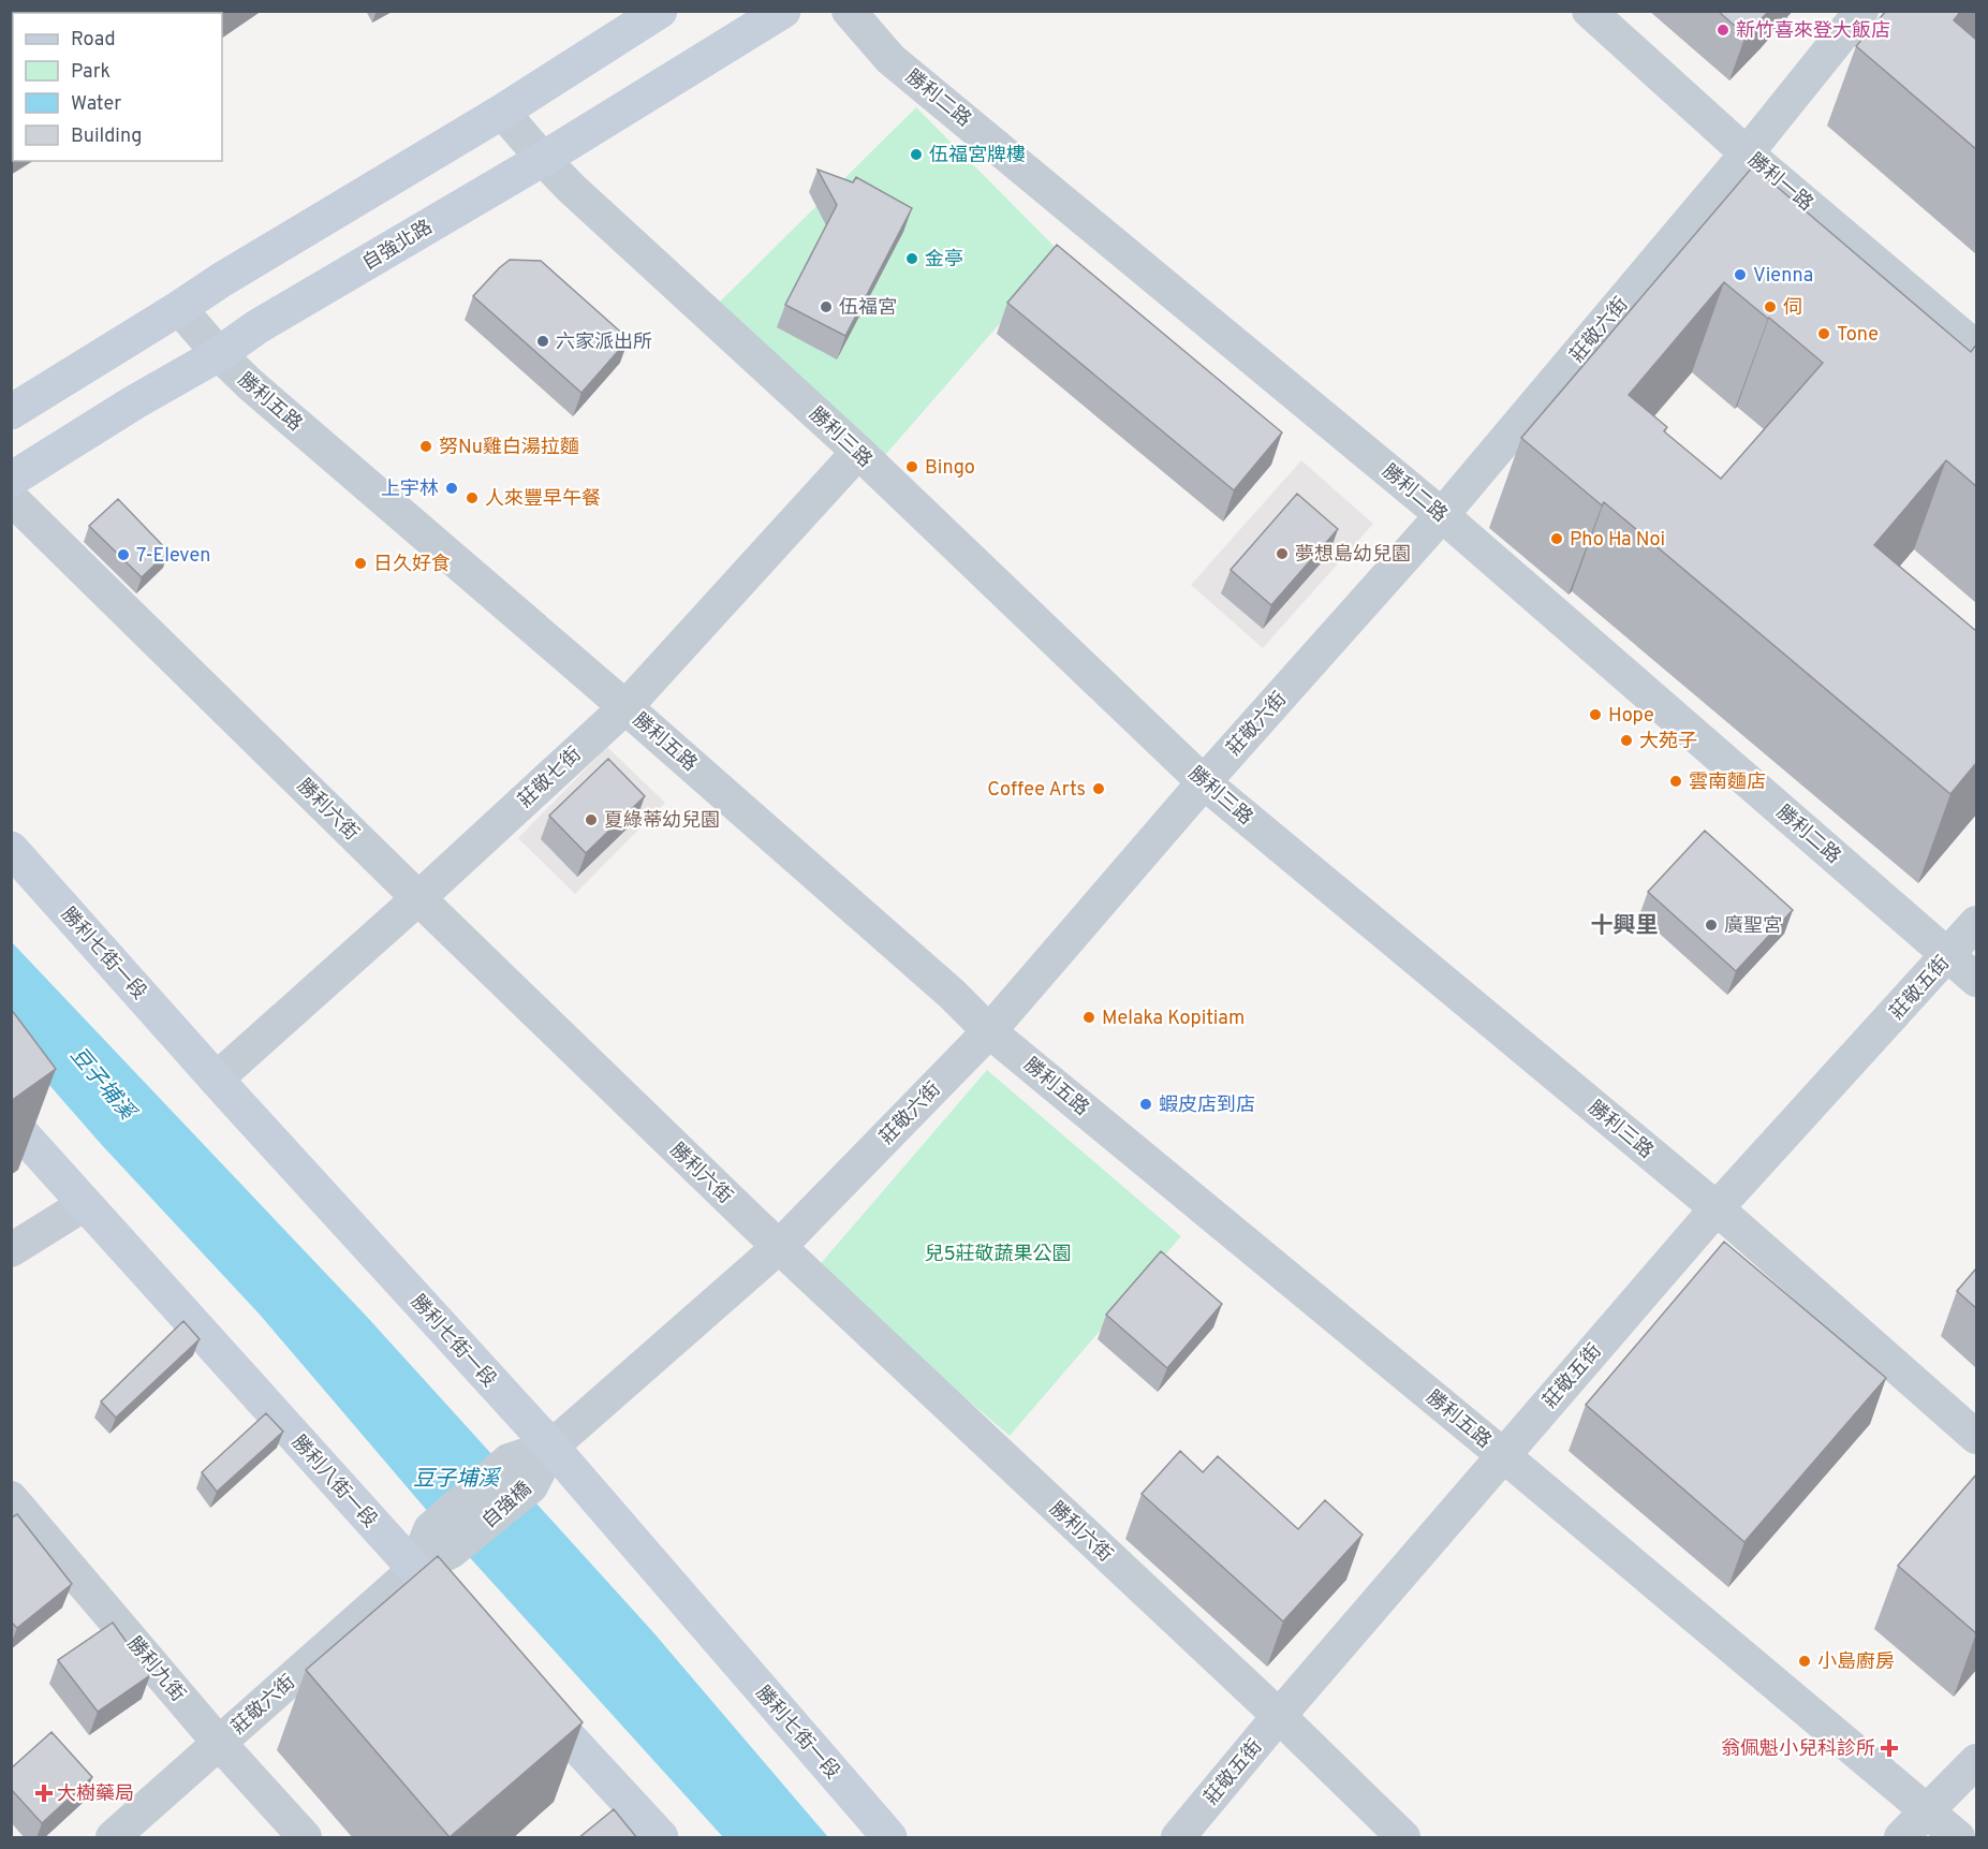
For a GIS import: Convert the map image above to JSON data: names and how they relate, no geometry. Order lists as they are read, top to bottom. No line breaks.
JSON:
{"streets":{"street":["勝利二路","勝利一路","自強北路","莊敬六街","勝利五路","勝利三路","莊敬七街","勝利六街","勝利七街一段","莊敬五街","勝利八街一段","自強橋","勝利九街"]},"crossings":[["勝利二路","莊敬六街"],["勝利二路","莊敬五街"],["勝利一路","莊敬六街"],["自強北路","勝利五路"],["自強北路","勝利三路"],["莊敬六街","勝利五路"],["莊敬六街","勝利三路"],["莊敬六街","勝利六街"],["莊敬六街","勝利七街一段"],["莊敬六街","勝利八街一段"],["莊敬六街","自強橋"],["莊敬六街","勝利九街"],["勝利五路","莊敬七街"],["勝利五路","莊敬五街"],["勝利三路","莊敬七街"],["勝利三路","莊敬五街"],["莊敬七街","勝利六街"],["莊敬七街","勝利七街一段"],["勝利六街","莊敬五街"],["勝利七街一段","自強橋"],["勝利八街一段","自強橋"]],"districts":["十興里"],"water":["豆子埔溪"],"parks":["兒5莊敬蔬果公園"],"places":{"other":["新竹喜來登大飯店","伍福宮牌樓","金亭","Vienna","伍福宮","伺","Tone","六家派出所","努Nu雞白湯拉麵","Bingo","上宇林","人來豐早午餐","Pho Ha Noi","夢想島幼兒園","7-Eleven","日久好食","Hope","大苑子","雲南麵店","Coffee Arts","夏綠蒂幼兒園","廣聖宮","Melaka Kopitiam","蝦皮店到店","小島廚房"],"health":["翁佩魁小兒科診所","大樹藥局"]},"legend":["Road","Park","Water","Building"]}
